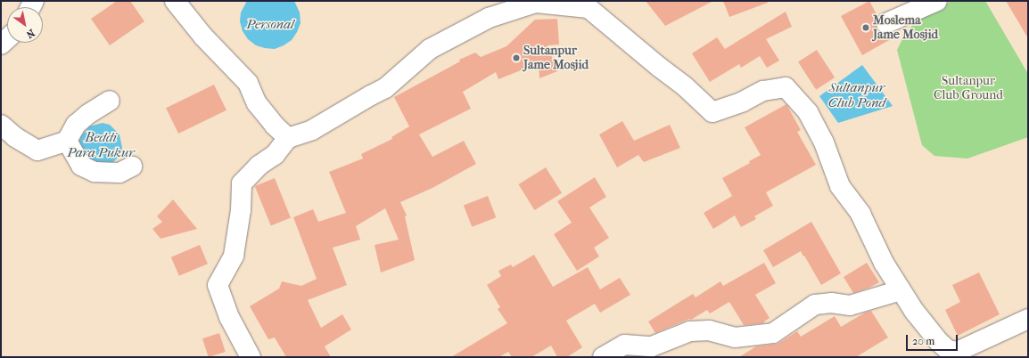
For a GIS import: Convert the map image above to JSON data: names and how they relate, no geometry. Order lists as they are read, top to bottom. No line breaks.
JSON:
{"water":["Personal","Sultanpur Club Pond","Beddi Para Pukur"],"parks":["Sultanpur Club Ground"],"places":["Moslema Jame Mosjid","Sultanpur Jame Mosjid"],"scale_bar":"20 m","north":"bottom right"}
